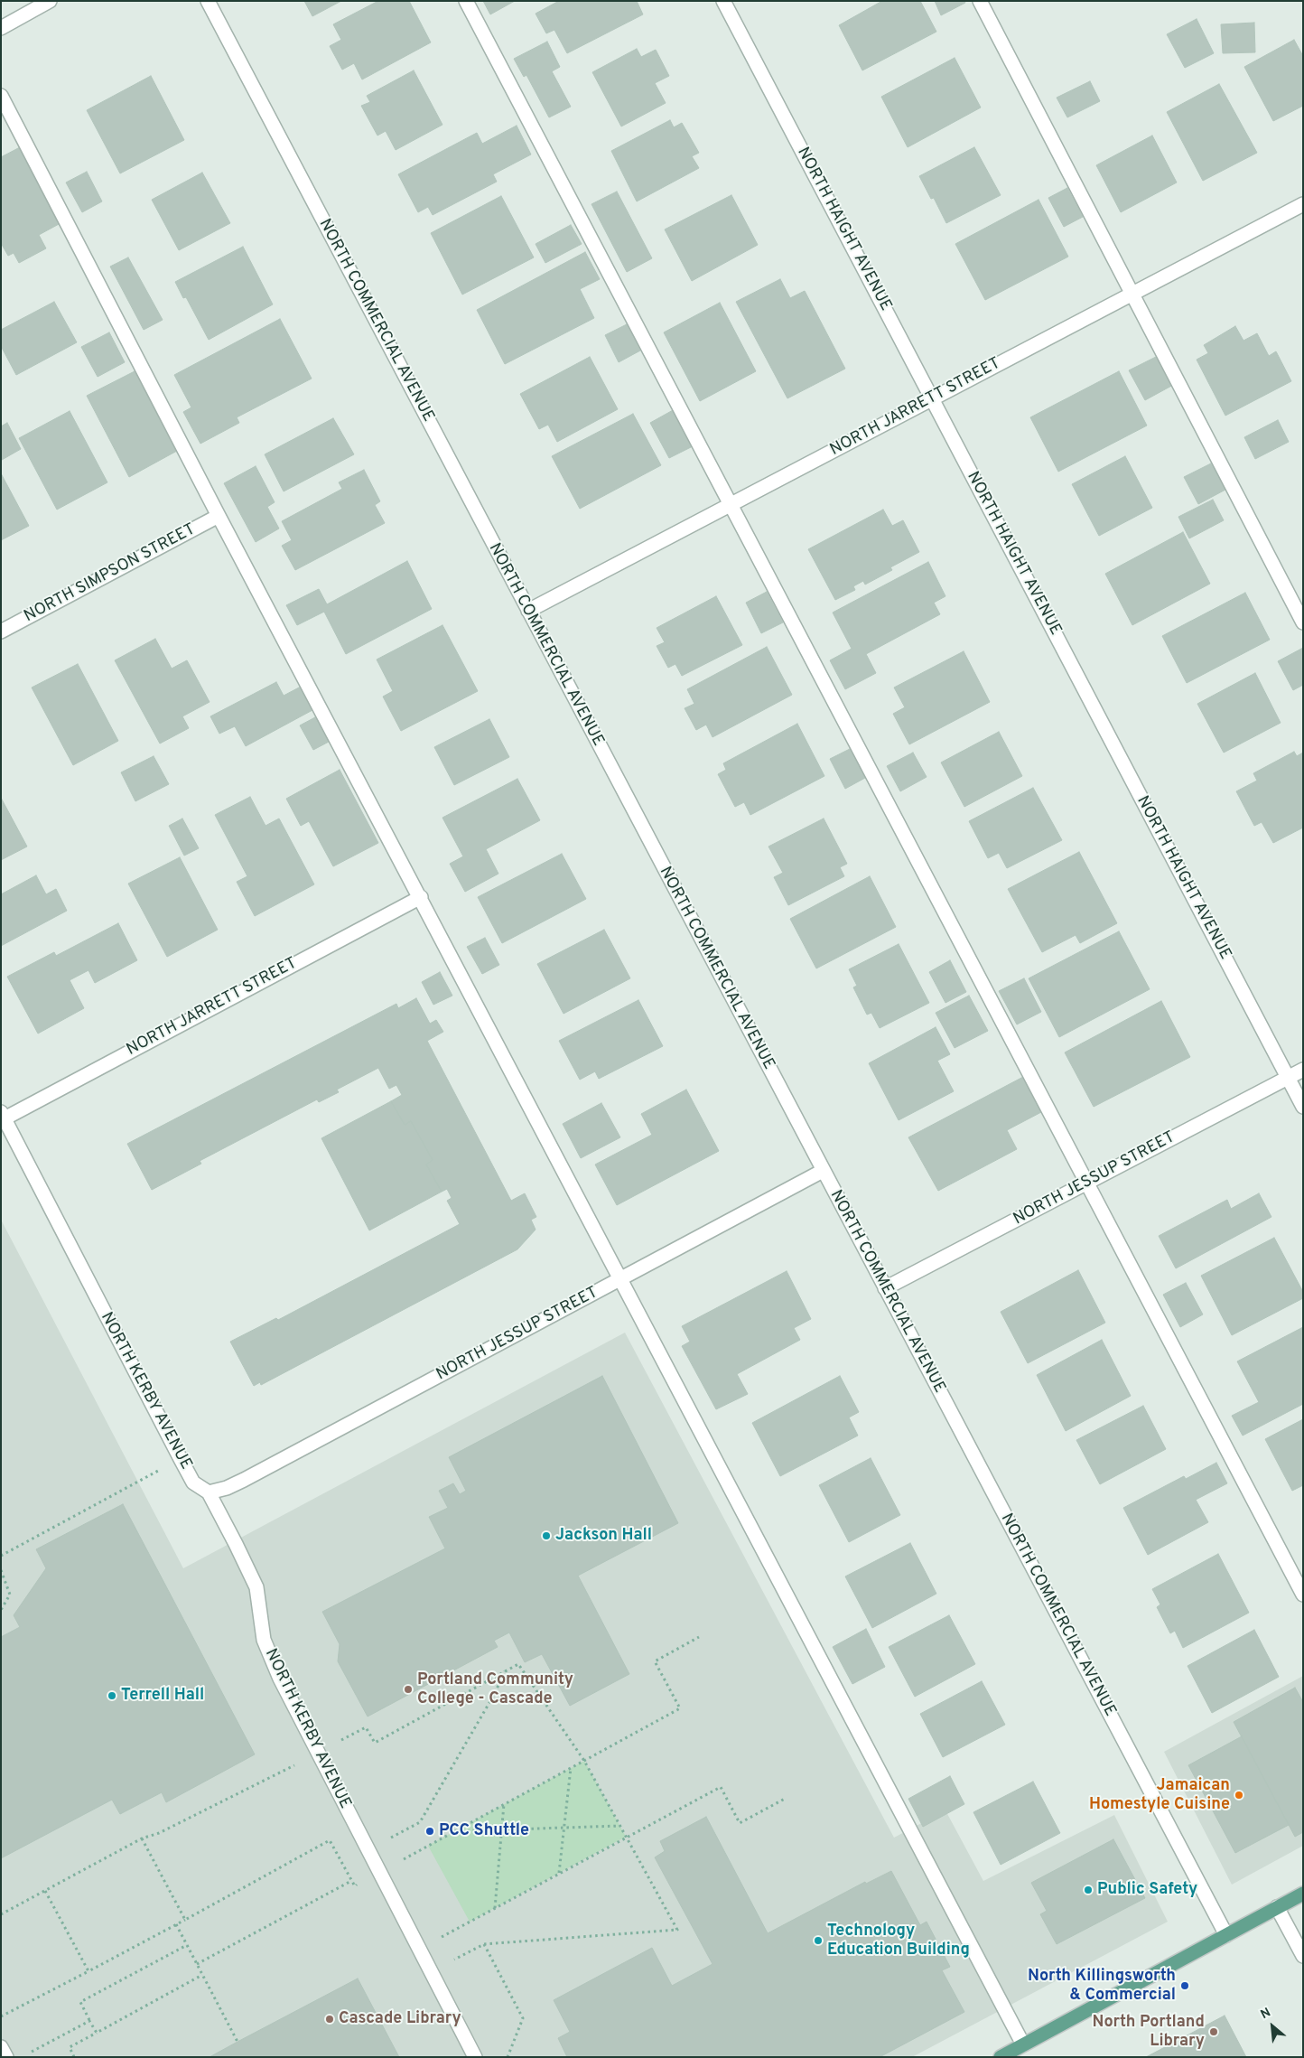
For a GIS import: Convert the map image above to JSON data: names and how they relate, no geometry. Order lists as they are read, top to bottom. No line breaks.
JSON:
{"streets":{"street":["NORTH HAIGHT AVENUE","NORTH COMMERCIAL AVENUE","NORTH JARRETT STREET","NORTH SIMPSON STREET","NORTH JESSUP STREET","NORTH KERBY AVENUE"]},"crossings":[["NORTH HAIGHT AVENUE","NORTH JARRETT STREET"],["NORTH HAIGHT AVENUE","NORTH JESSUP STREET"],["NORTH COMMERCIAL AVENUE","NORTH JARRETT STREET"],["NORTH COMMERCIAL AVENUE","NORTH JESSUP STREET"],["NORTH JARRETT STREET","NORTH KERBY AVENUE"],["NORTH JESSUP STREET","NORTH KERBY AVENUE"]],"places":["Jackson Hall","Portland Community College - Cascade","Terrell Hall","Jamaican Homestyle Cuisine","PCC Shuttle","Public Safety","Technology Education Building","North Killingsworth & Commercial","Cascade Library","North Portland Library"],"north":"top left"}
